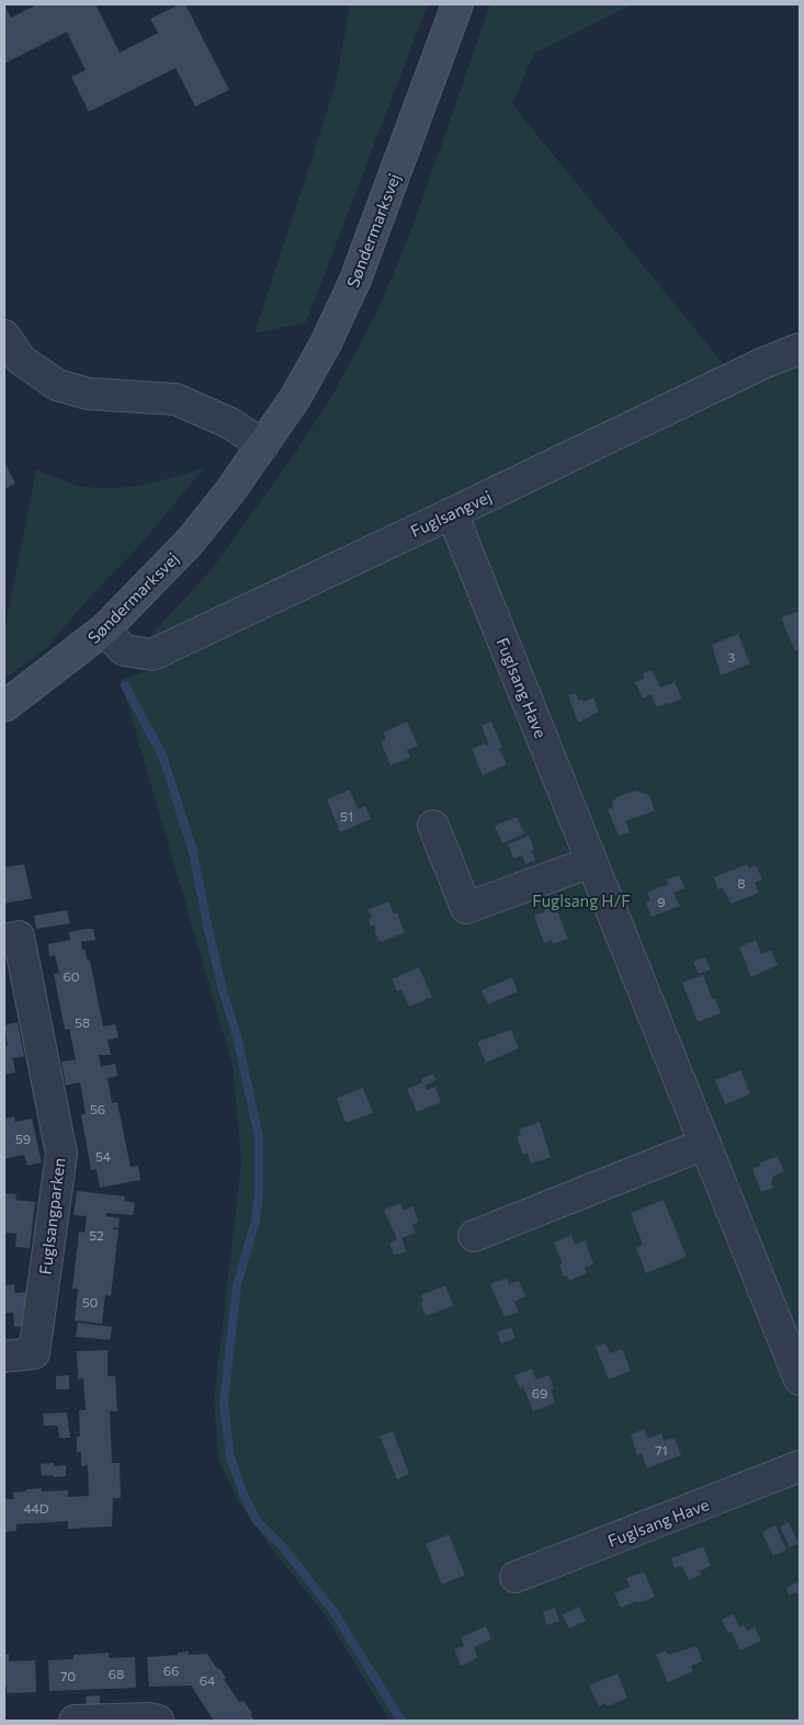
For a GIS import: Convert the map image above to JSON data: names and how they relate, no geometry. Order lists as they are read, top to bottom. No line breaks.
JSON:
{"streets":{"street":["Søndermarksvej","Fuglsangvej","Fuglsang Have","Fuglsangparken"]},"crossings":[["Søndermarksvej","Fuglsangvej"],["Fuglsangvej","Fuglsang Have"]],"parks":["Fuglsang H/F"],"house_numbers":["3","51","8","9","60","58","56","59","54","52","50","69","71","44D","66","68","70","64"]}
